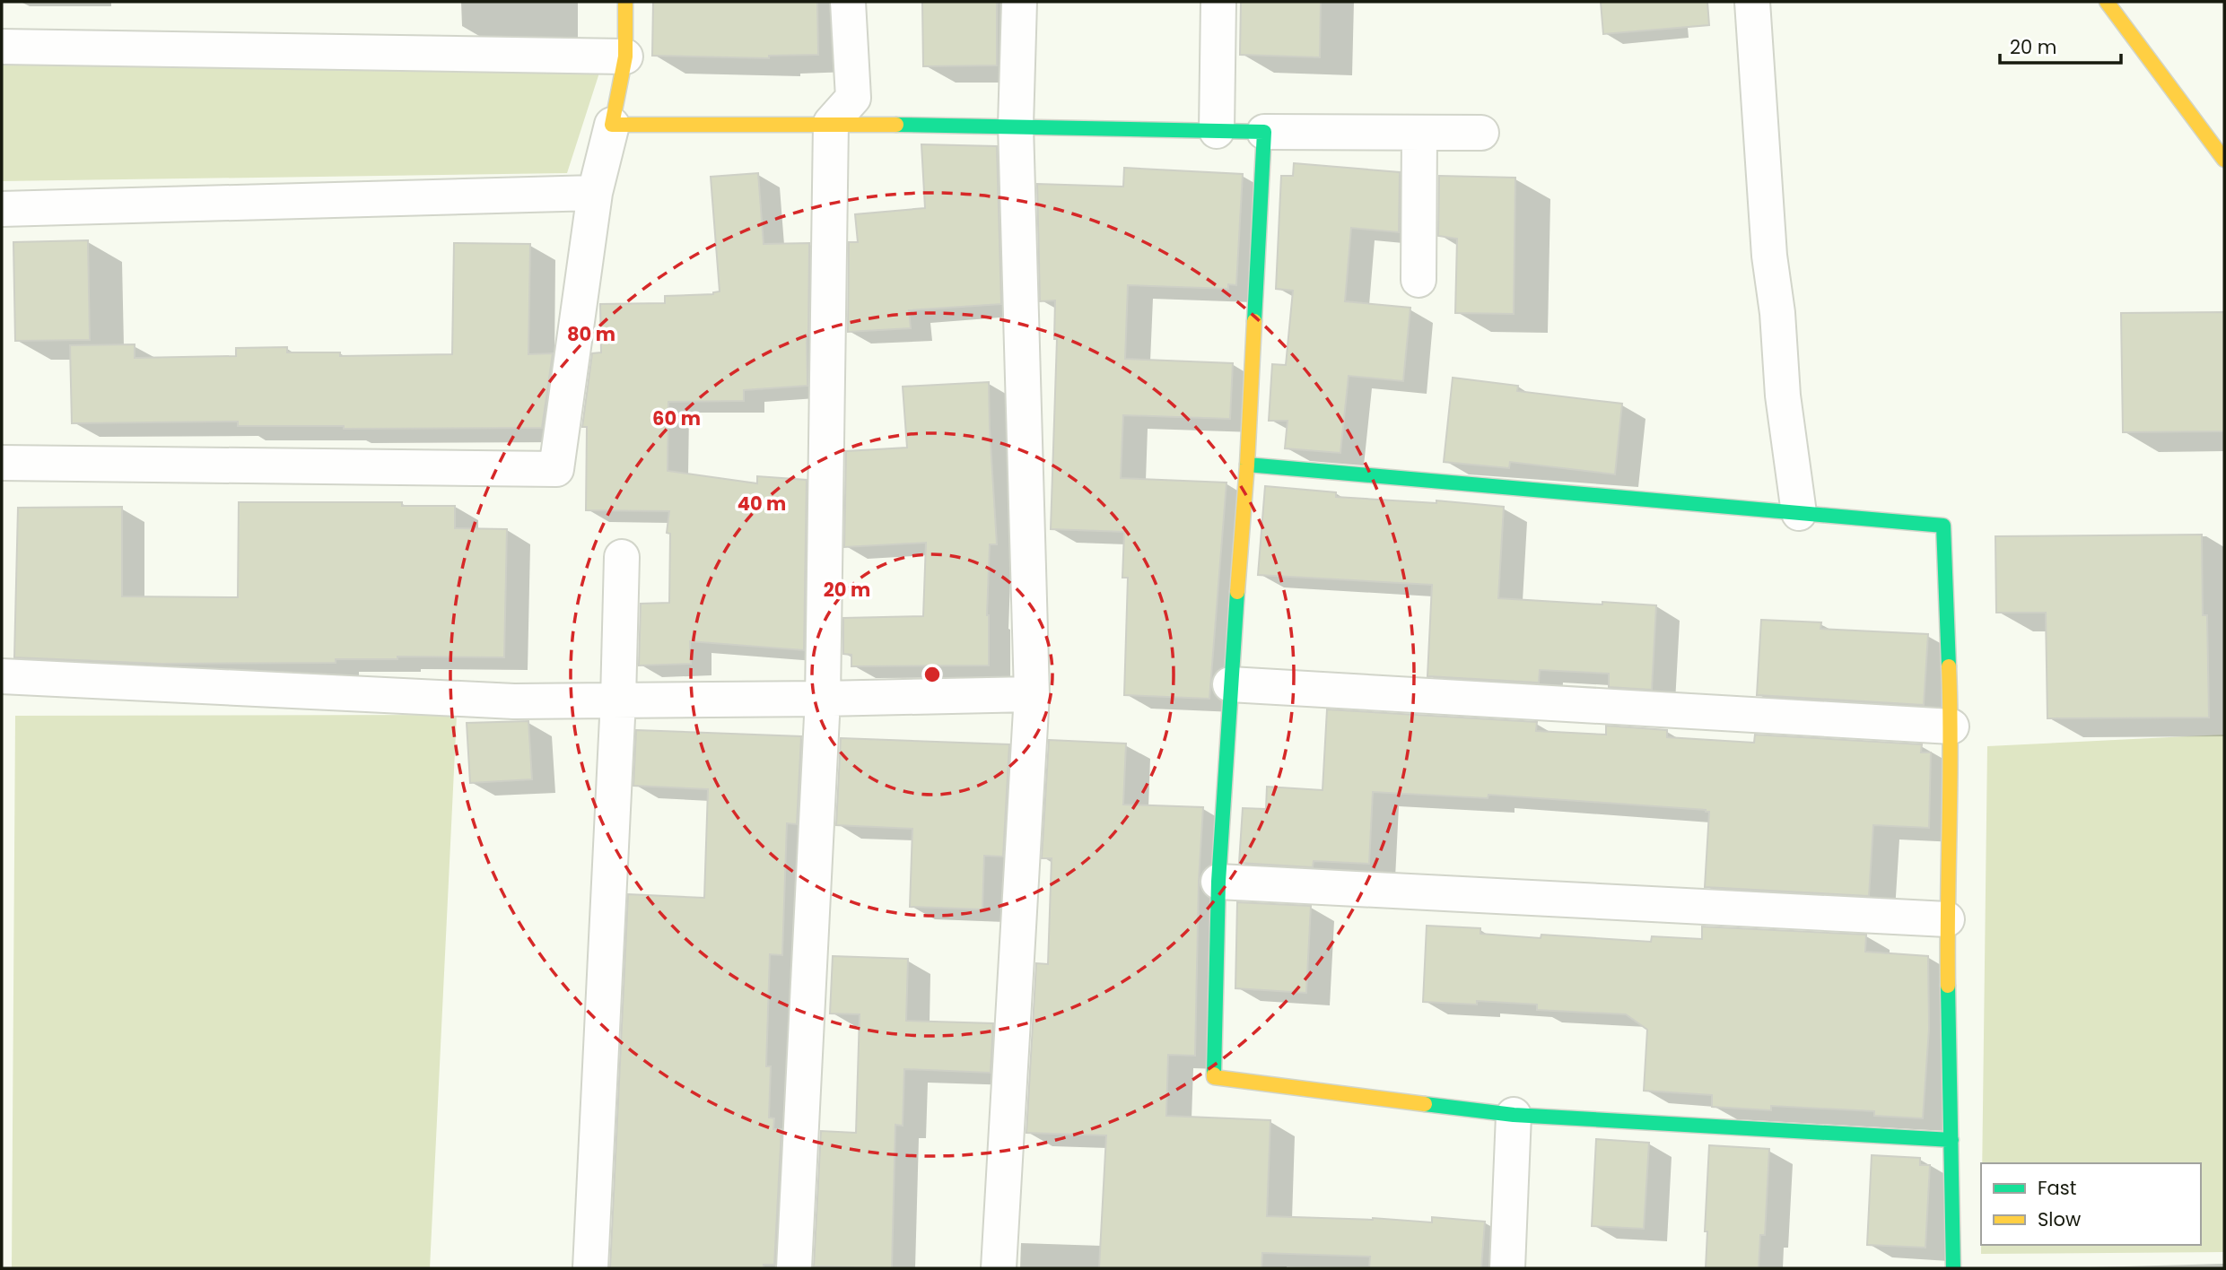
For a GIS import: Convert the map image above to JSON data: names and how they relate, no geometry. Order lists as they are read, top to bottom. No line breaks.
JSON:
{"legend":["Fast","Slow"],"scale_bar":"20 m","rings":["80 m","60 m","40 m","20 m"]}
